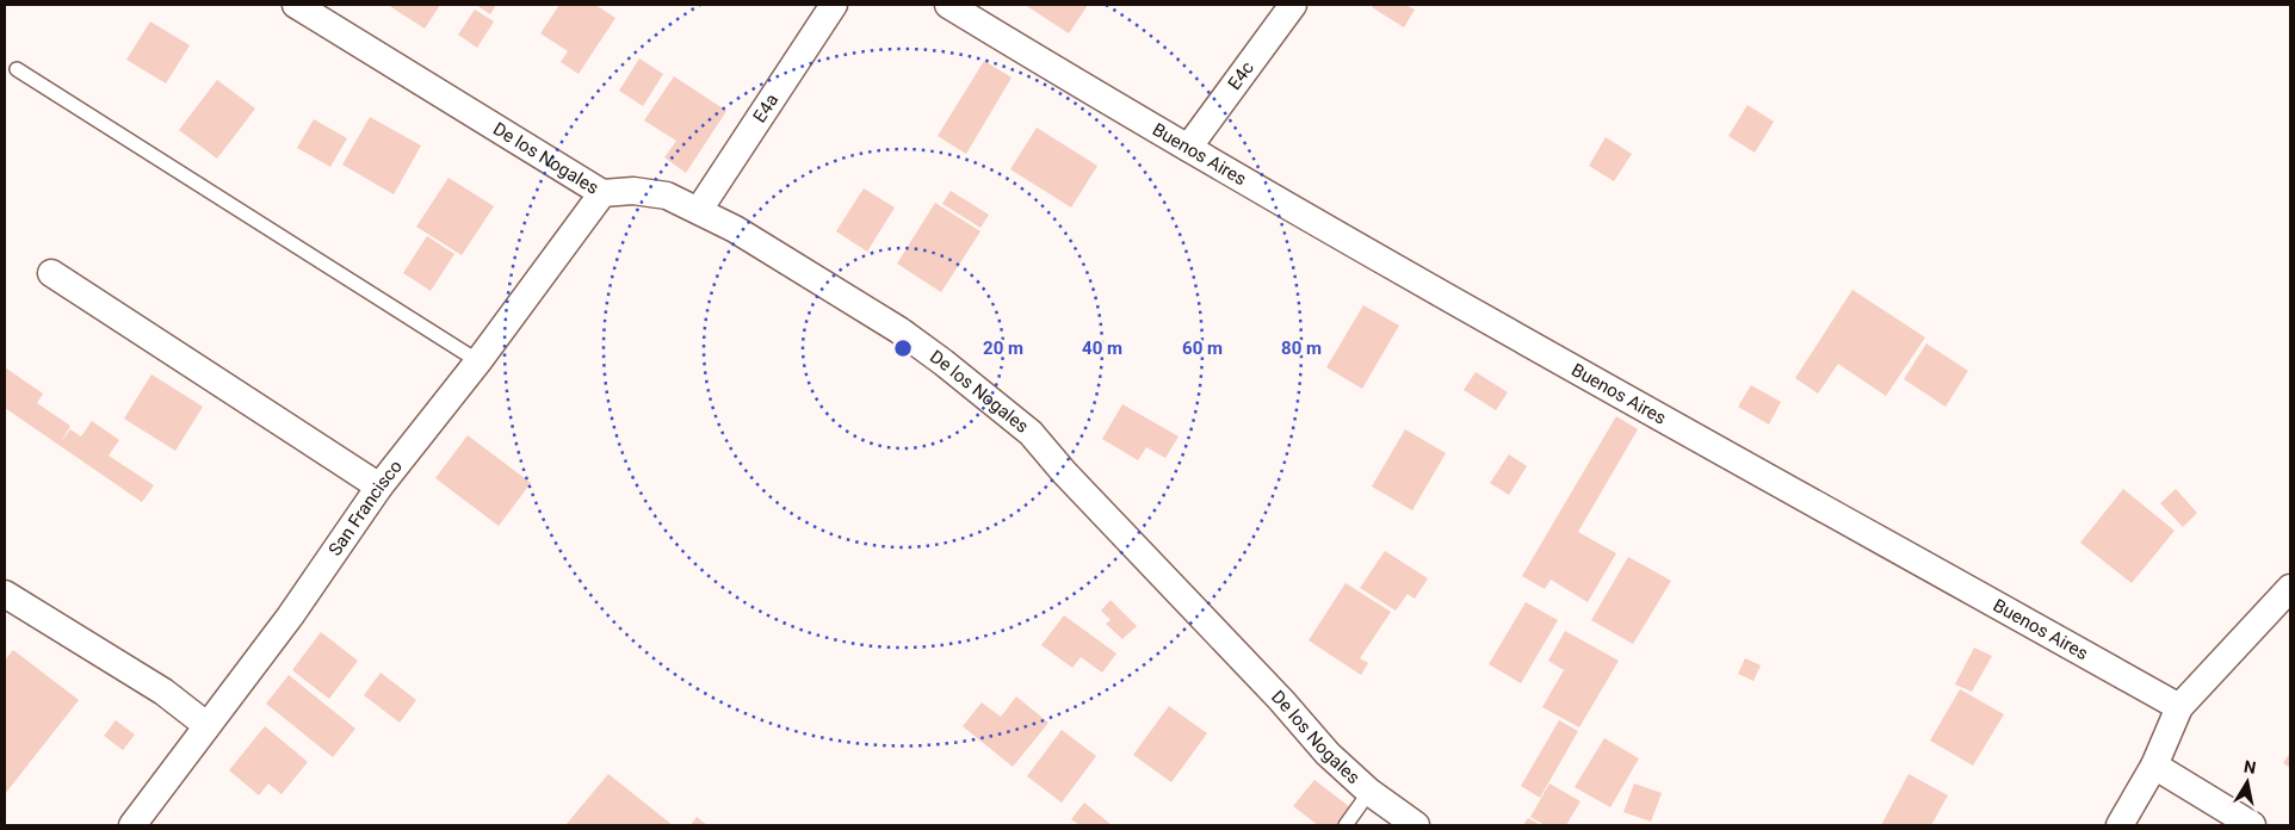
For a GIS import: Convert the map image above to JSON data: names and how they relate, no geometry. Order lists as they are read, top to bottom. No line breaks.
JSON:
{"streets":{"street":["E4c","E4a","Buenos Aires","De los Nogales","San Francisco"]},"crossings":[["E4c","Buenos Aires"],["E4a","De los Nogales"],["De los Nogales","San Francisco"]],"north":"top","rings":["20 m","40 m","60 m","80 m"]}
